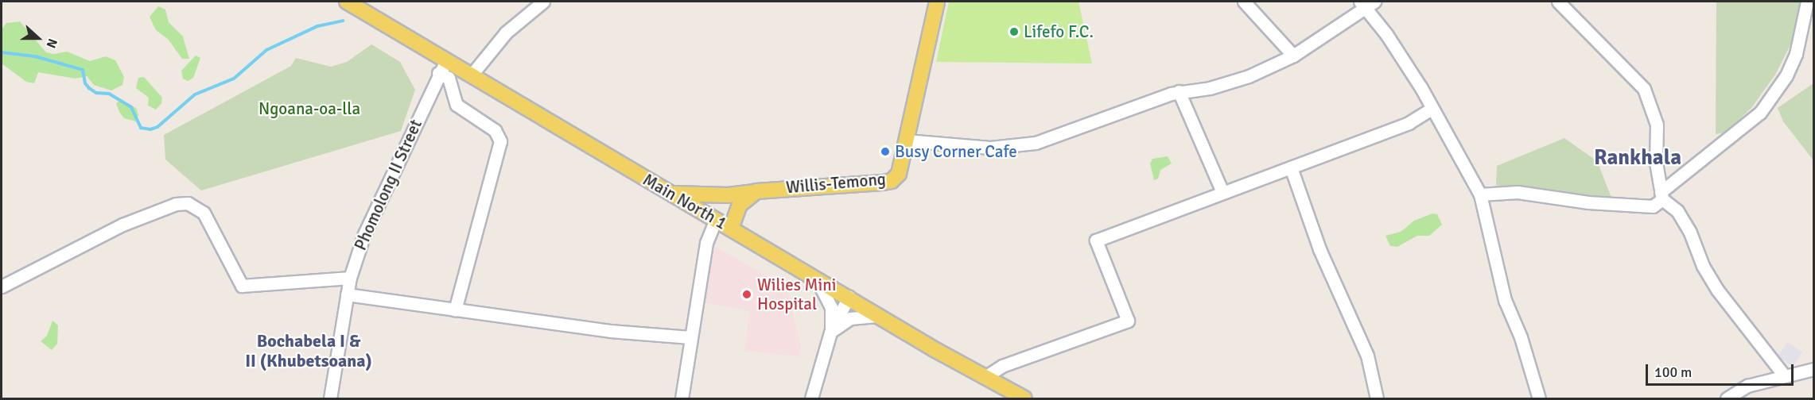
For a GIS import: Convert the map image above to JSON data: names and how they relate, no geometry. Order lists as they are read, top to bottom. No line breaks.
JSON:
{"streets":{"main road":["Willis-Temong","Main North 1"],"street":["Phomolong II Street"]},"crossings":[["Willis-Temong","Main North 1"],["Phomolong II Street","Main North 1"]],"districts":["Rankhala","Bochabela I & II (Khubetsoana)"],"parks":["Ngoana-oa-lla"],"places":["Lifefo F.C.","Busy Corner Cafe","Wilies Mini Hospital"],"scale_bar":"100 m","north":"right"}
